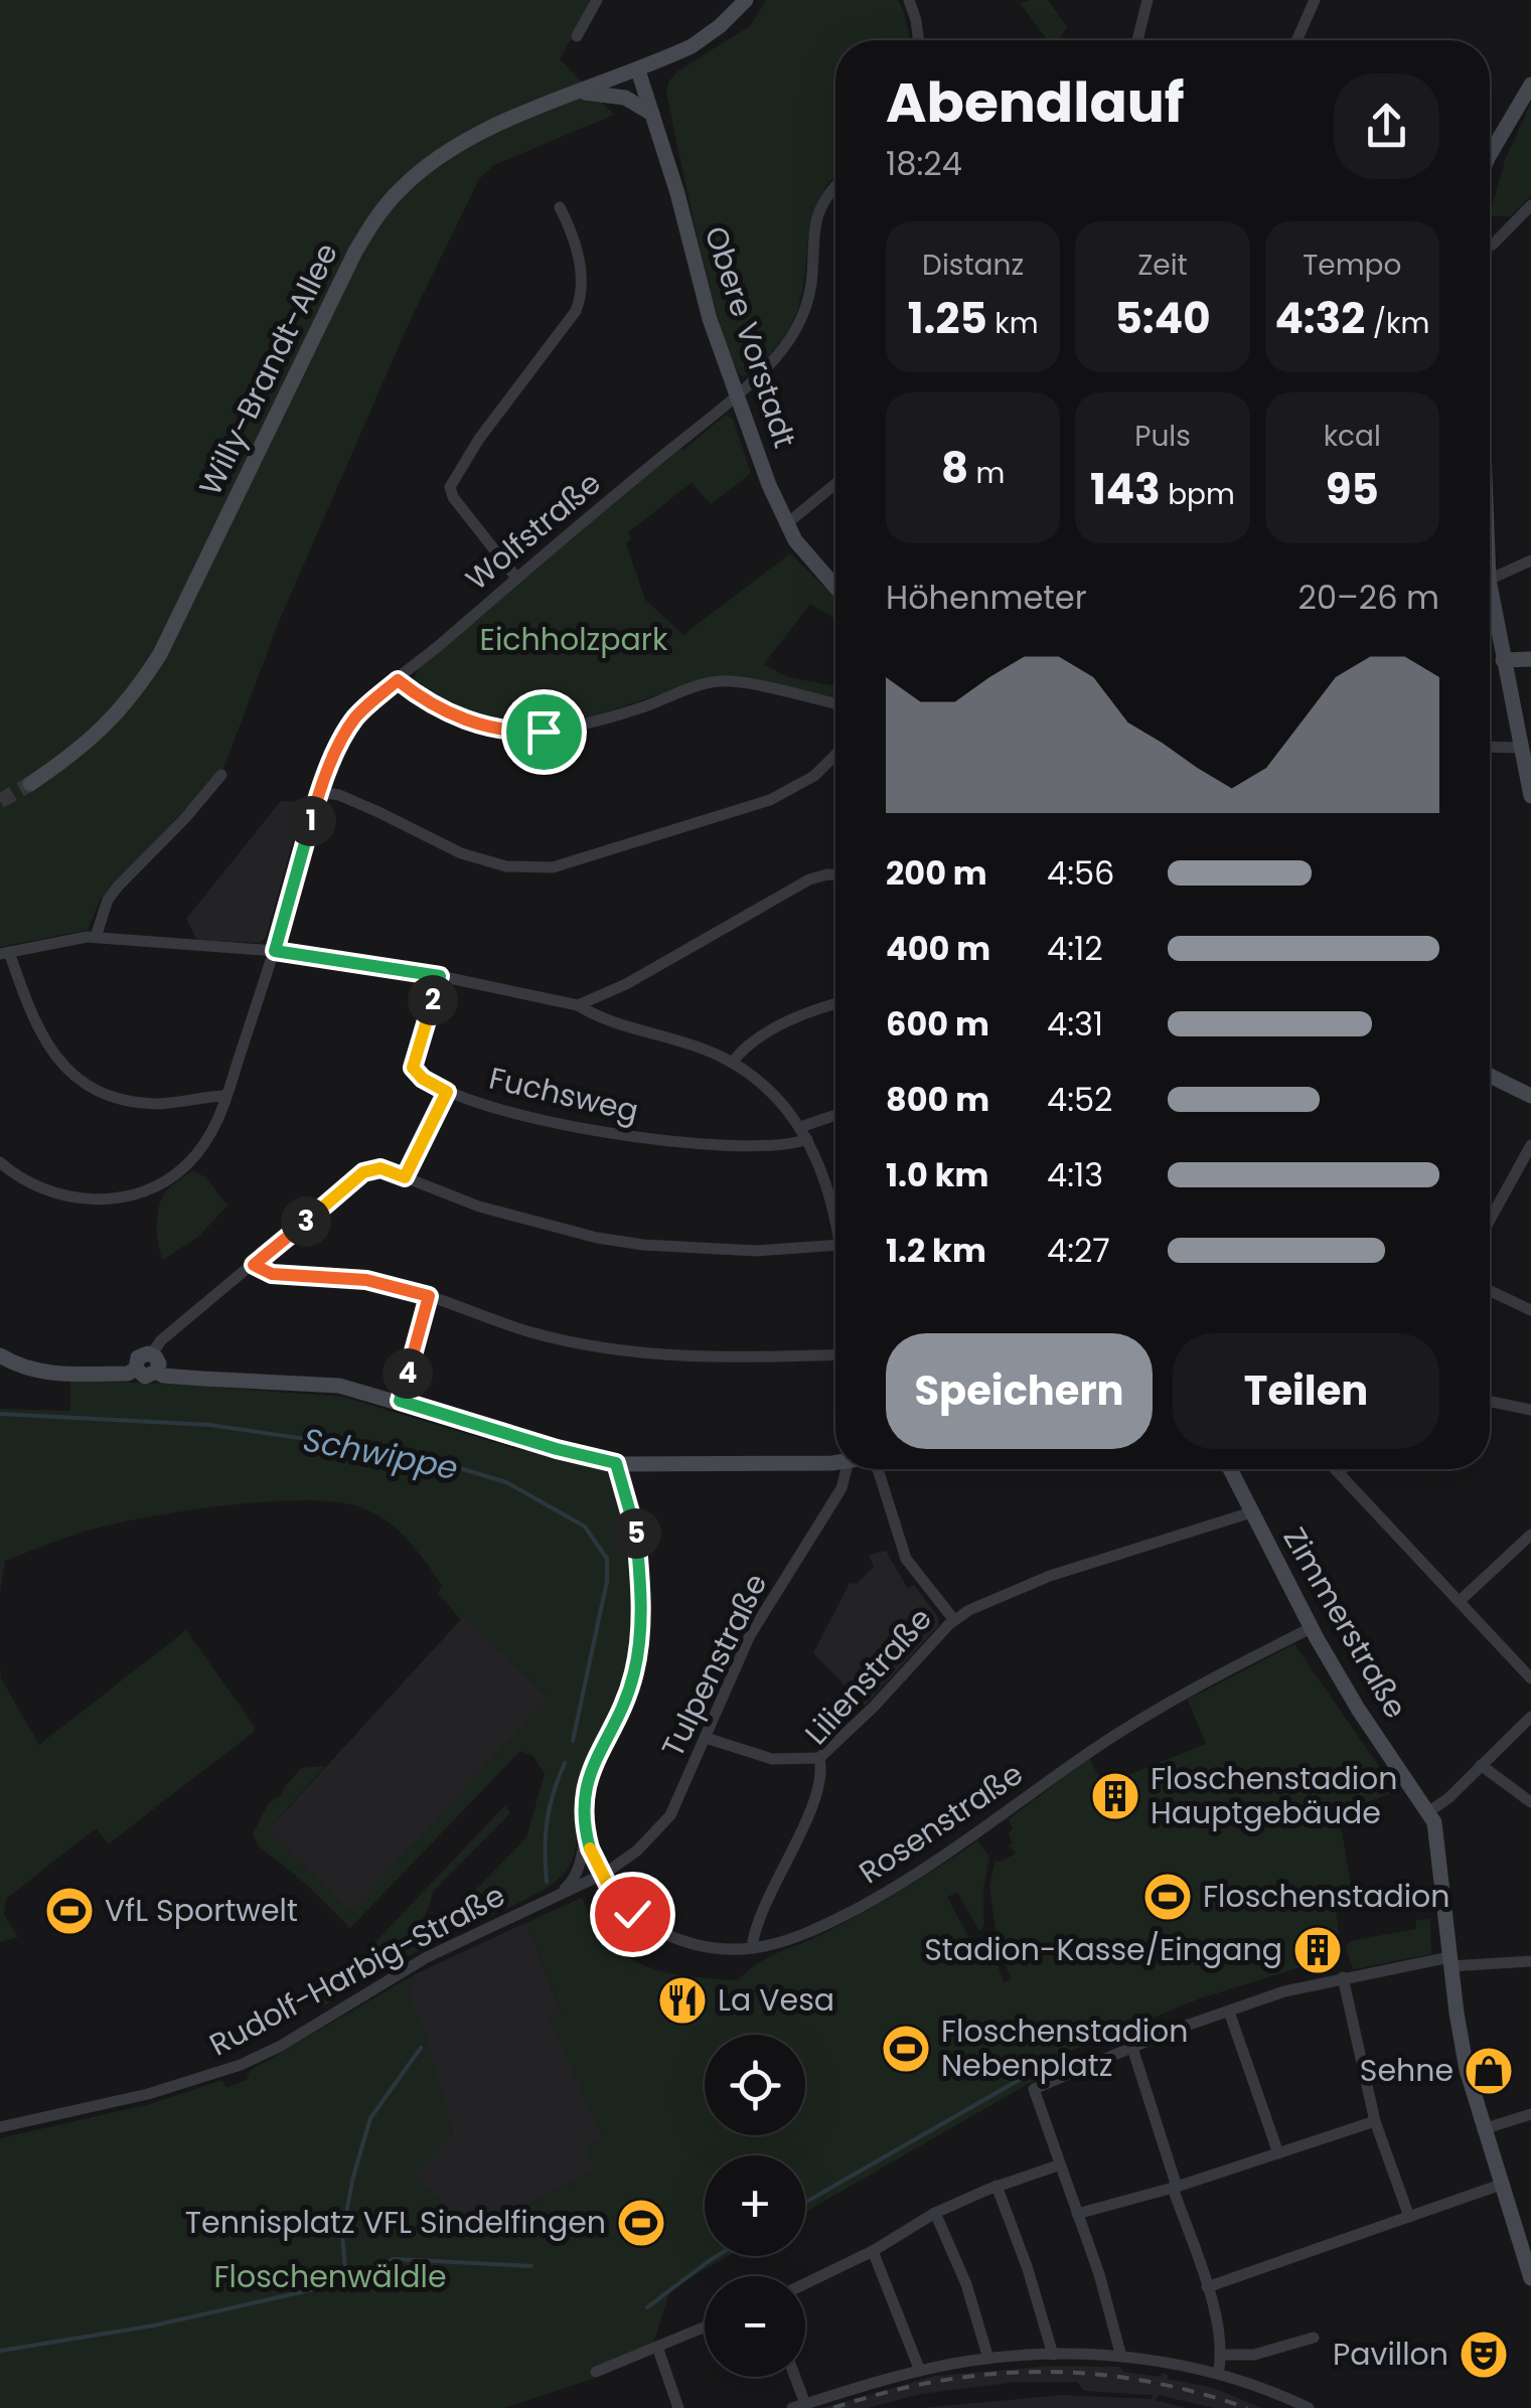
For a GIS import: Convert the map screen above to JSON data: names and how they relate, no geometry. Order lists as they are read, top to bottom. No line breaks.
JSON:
{"streets":{"main road":["Obere Vorstadt","Willy-Brandt-Allee","Zimmerstraße"],"street":["Wolfstraße","Fuchsweg","Tulpenstraße","Lilienstraße","Rosenstraße","Rudolf-Harbig-Straße"]},"crossings":[["Obere Vorstadt","Willy-Brandt-Allee"],["Obere Vorstadt","Wolfstraße"],["Zimmerstraße","Lilienstraße"],["Zimmerstraße","Rosenstraße"],["Tulpenstraße","Rosenstraße"],["Tulpenstraße","Rudolf-Harbig-Straße"],["Lilienstraße","Rosenstraße"],["Rosenstraße","Rudolf-Harbig-Straße"]],"water":["Schwippe"],"parks":["Eichholzpark","Floschenwäldle"],"places":{"building":["Floschenstadion Hauptgebäude","Stadion-Kasse/Eingang"],"sports":["Floschenstadion","VfL Sportwelt","Floschenstadion Nebenplatz","Tennisplatz VFL Sindelfingen"],"restaurant":["La Vesa"],"shop":["Sehne"],"theatre":["Pavillon"]},"page":{"heading":["Abendlauf","18:24"],"stats":[["Distanz","1.25 km"],["Zeit","5:40"],["Tempo","4:32 /km"],["8 m"],["Puls","143 bpm"],["kcal","95"]],"chart":["Höhenmeter","20–26 m"],"pins":["1","2","3","4","5"],"list":[{"name":"200 m","note":"4:56"},{"name":"400 m","note":"4:12"},{"name":"600 m","note":"4:31"},{"name":"800 m","note":"4:52"},{"name":"1.0 km","note":"4:13"},{"name":"1.2 km","note":"4:27"}],"buttons":["Speichern","Teilen"],"map_buttons":["+","−"]}}
